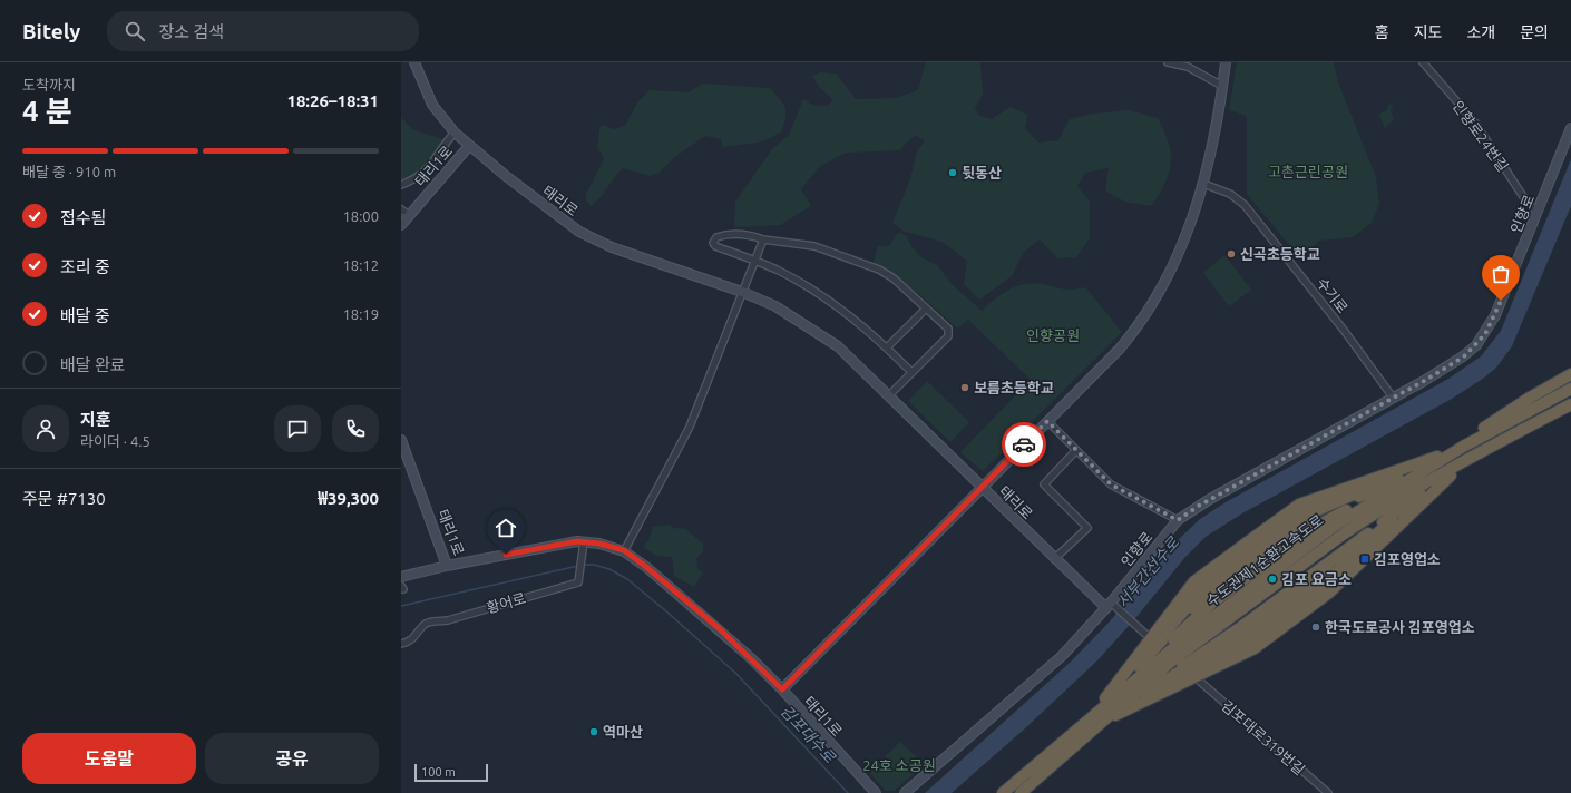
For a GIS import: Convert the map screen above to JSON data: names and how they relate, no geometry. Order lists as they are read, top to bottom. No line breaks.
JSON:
{"streets":{"highway":["수도권제1순환고속도로"],"street":["인향로24번길","태리1로","태리로","인향로","수기로","황어로","김포대로319번길"]},"crossings":[["인향로24번길","인향로"],["태리1로","태리로"],["태리1로","황어로"],["태리로","인향로"],["인향로","수기로"]],"water":["서부간선수로","김포대수로"],"parks":["고촌근린공원","인향공원","24호 소공원"],"places":{"other":["뒷동산","신곡초등학교","보름초등학교","김포 요금소","한국도로공사 김포영업소","역마산"],"transit":["김포영업소"]},"scale_bar":"100 m","page":{"header":"Bitely","search":"장소 검색","nav":["홈","지도","소개","문의"],"heading":["4 분","도착까지","18:26–18:31"],"panel":["지훈","라이더 · 4.5","주문 #7130","₩39,300"],"bar":"배달 중 · 910 m","list":[["접수됨","18:00"],["조리 중","18:12"],["배달 중","18:19"],"배달 완료"],"buttons":["도움말","공유"],"scale":"100 m"}}
